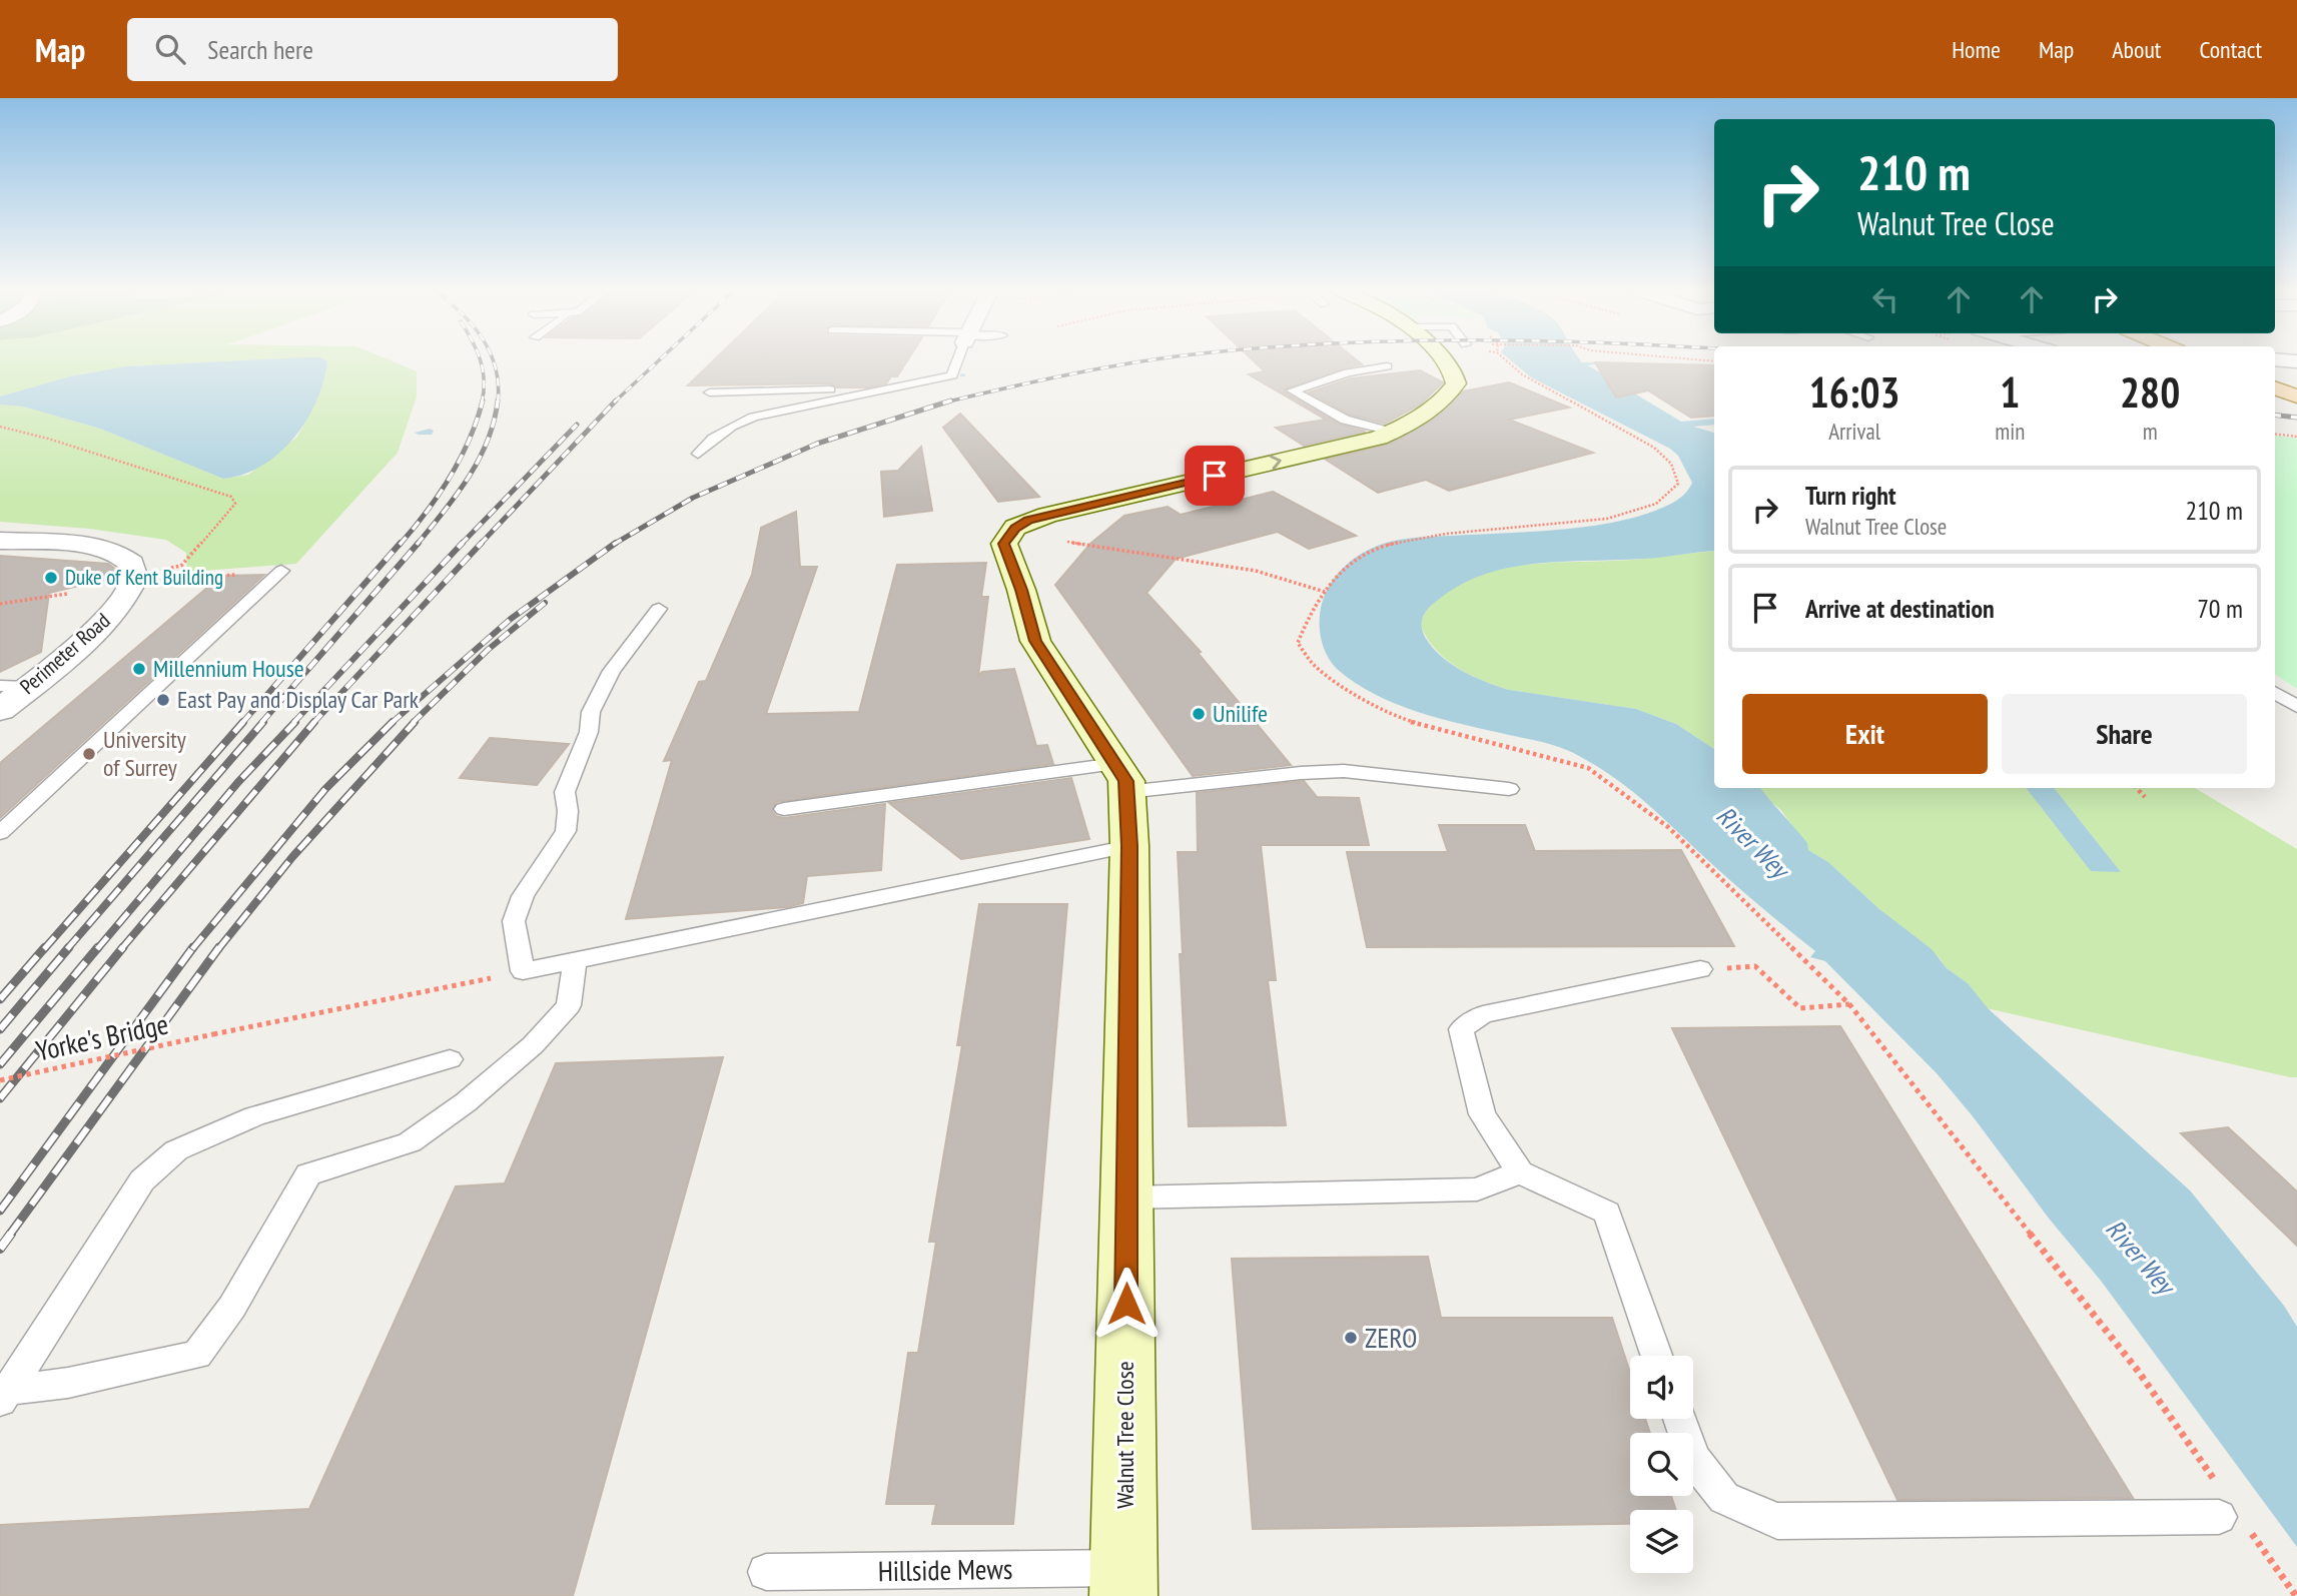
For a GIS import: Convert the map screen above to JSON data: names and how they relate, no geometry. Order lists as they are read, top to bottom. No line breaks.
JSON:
{"streets":{"street":["Perimeter Road","Walnut Tree Close"],"lane":["Hillside Mews"],"path":["Yorke's Bridge"]},"crossings":[["Walnut Tree Close","Hillside Mews"]],"water":["River Wey"],"places":["Duke of Kent Building","Millennium House","East Pay and Display Car Park","Unilife","University of Surrey","ZERO"],"page":{"header":"Map","search":"Search here","nav":["Home","Map","About","Contact"],"turn":["210 m","Walnut Tree Close"],"eta":["16:03","Arrival","1","min","280","m"],"list":[{"name":"Turn right","note":"Walnut Tree Close","value":"210 m"},{"name":"Arrive at destination","value":"70 m"}],"buttons":["Exit","Share"]}}
